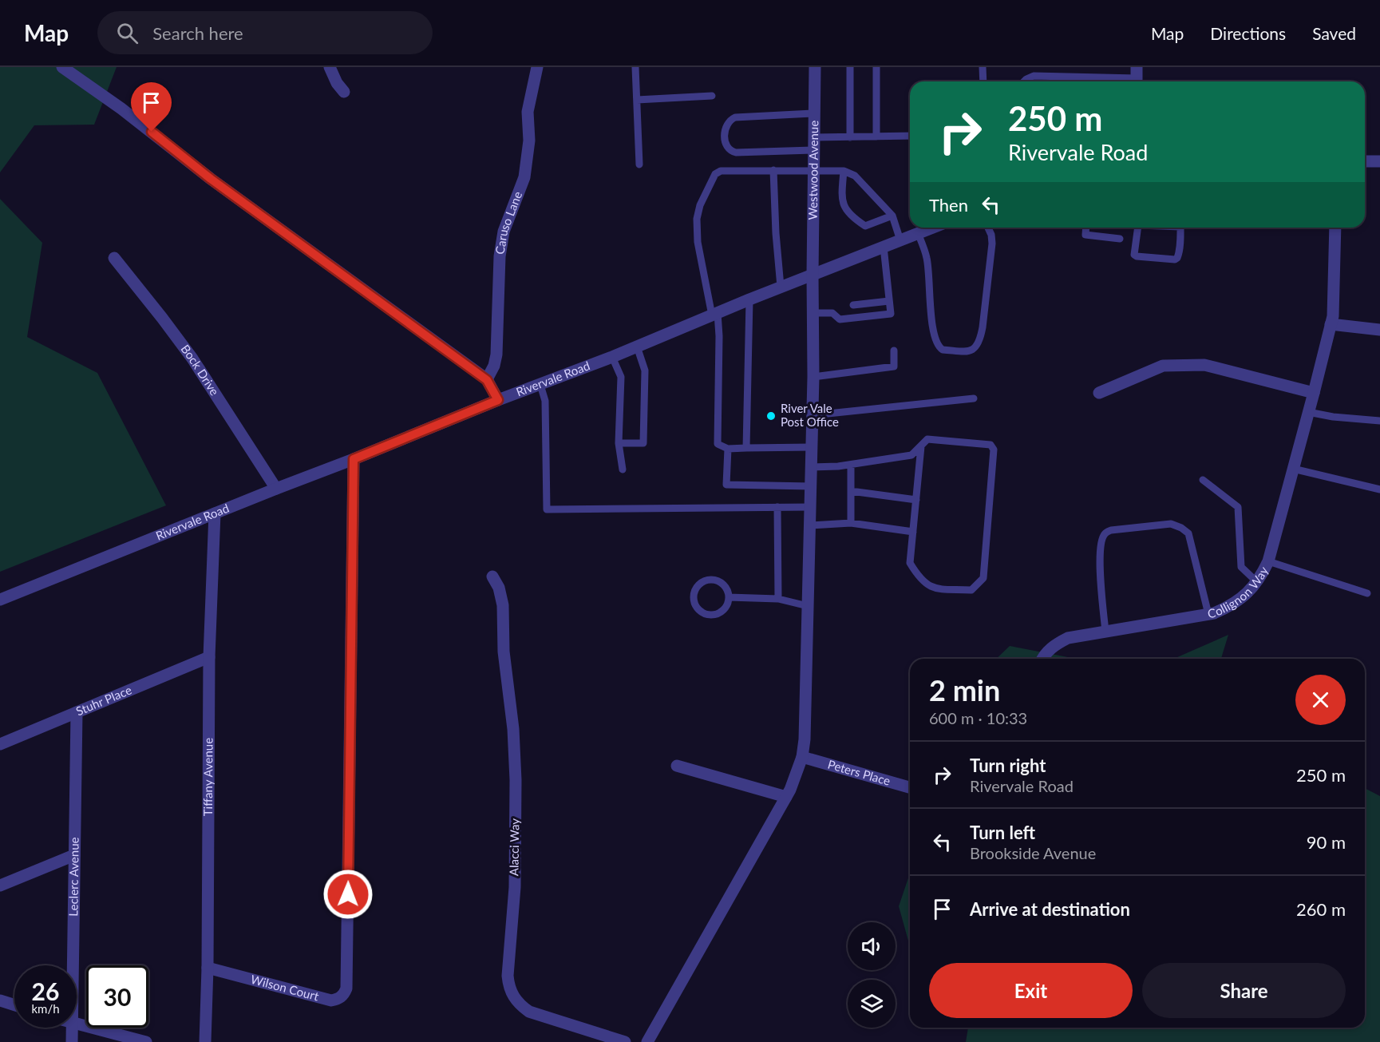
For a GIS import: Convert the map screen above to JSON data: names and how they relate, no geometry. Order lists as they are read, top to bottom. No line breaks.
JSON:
{"streets":{"street":["Westwood Avenue","Caruso Lane","Bock Drive","Rivervale Road","Collignon Way","Stuhr Place","Peters Place","Tiffany Avenue","Alacci Way","Leclerc Avenue","Wilson Court"]},"crossings":[["Westwood Avenue","Rivervale Road"],["Westwood Avenue","Peters Place"],["Bock Drive","Rivervale Road"],["Rivervale Road","Tiffany Avenue"],["Rivervale Road","Wilson Court"],["Stuhr Place","Tiffany Avenue"],["Stuhr Place","Leclerc Avenue"],["Tiffany Avenue","Wilson Court"]],"places":["River Vale Post Office"],"page":{"header":"Map","search":"Search here","nav":["Map","Directions","Saved"],"turn":["250 m","Rivervale Road"],"then":"Then","heading":["2 min","600 m · 10:33"],"list":[{"name":"Turn right","note":"Rivervale Road","value":"250 m"},{"name":"Turn left","note":"Brookside Avenue","value":"90 m"},{"name":"Arrive at destination","value":"260 m"}],"buttons":["Exit","Share"],"speed":"26 km/h","limit":"30"}}
